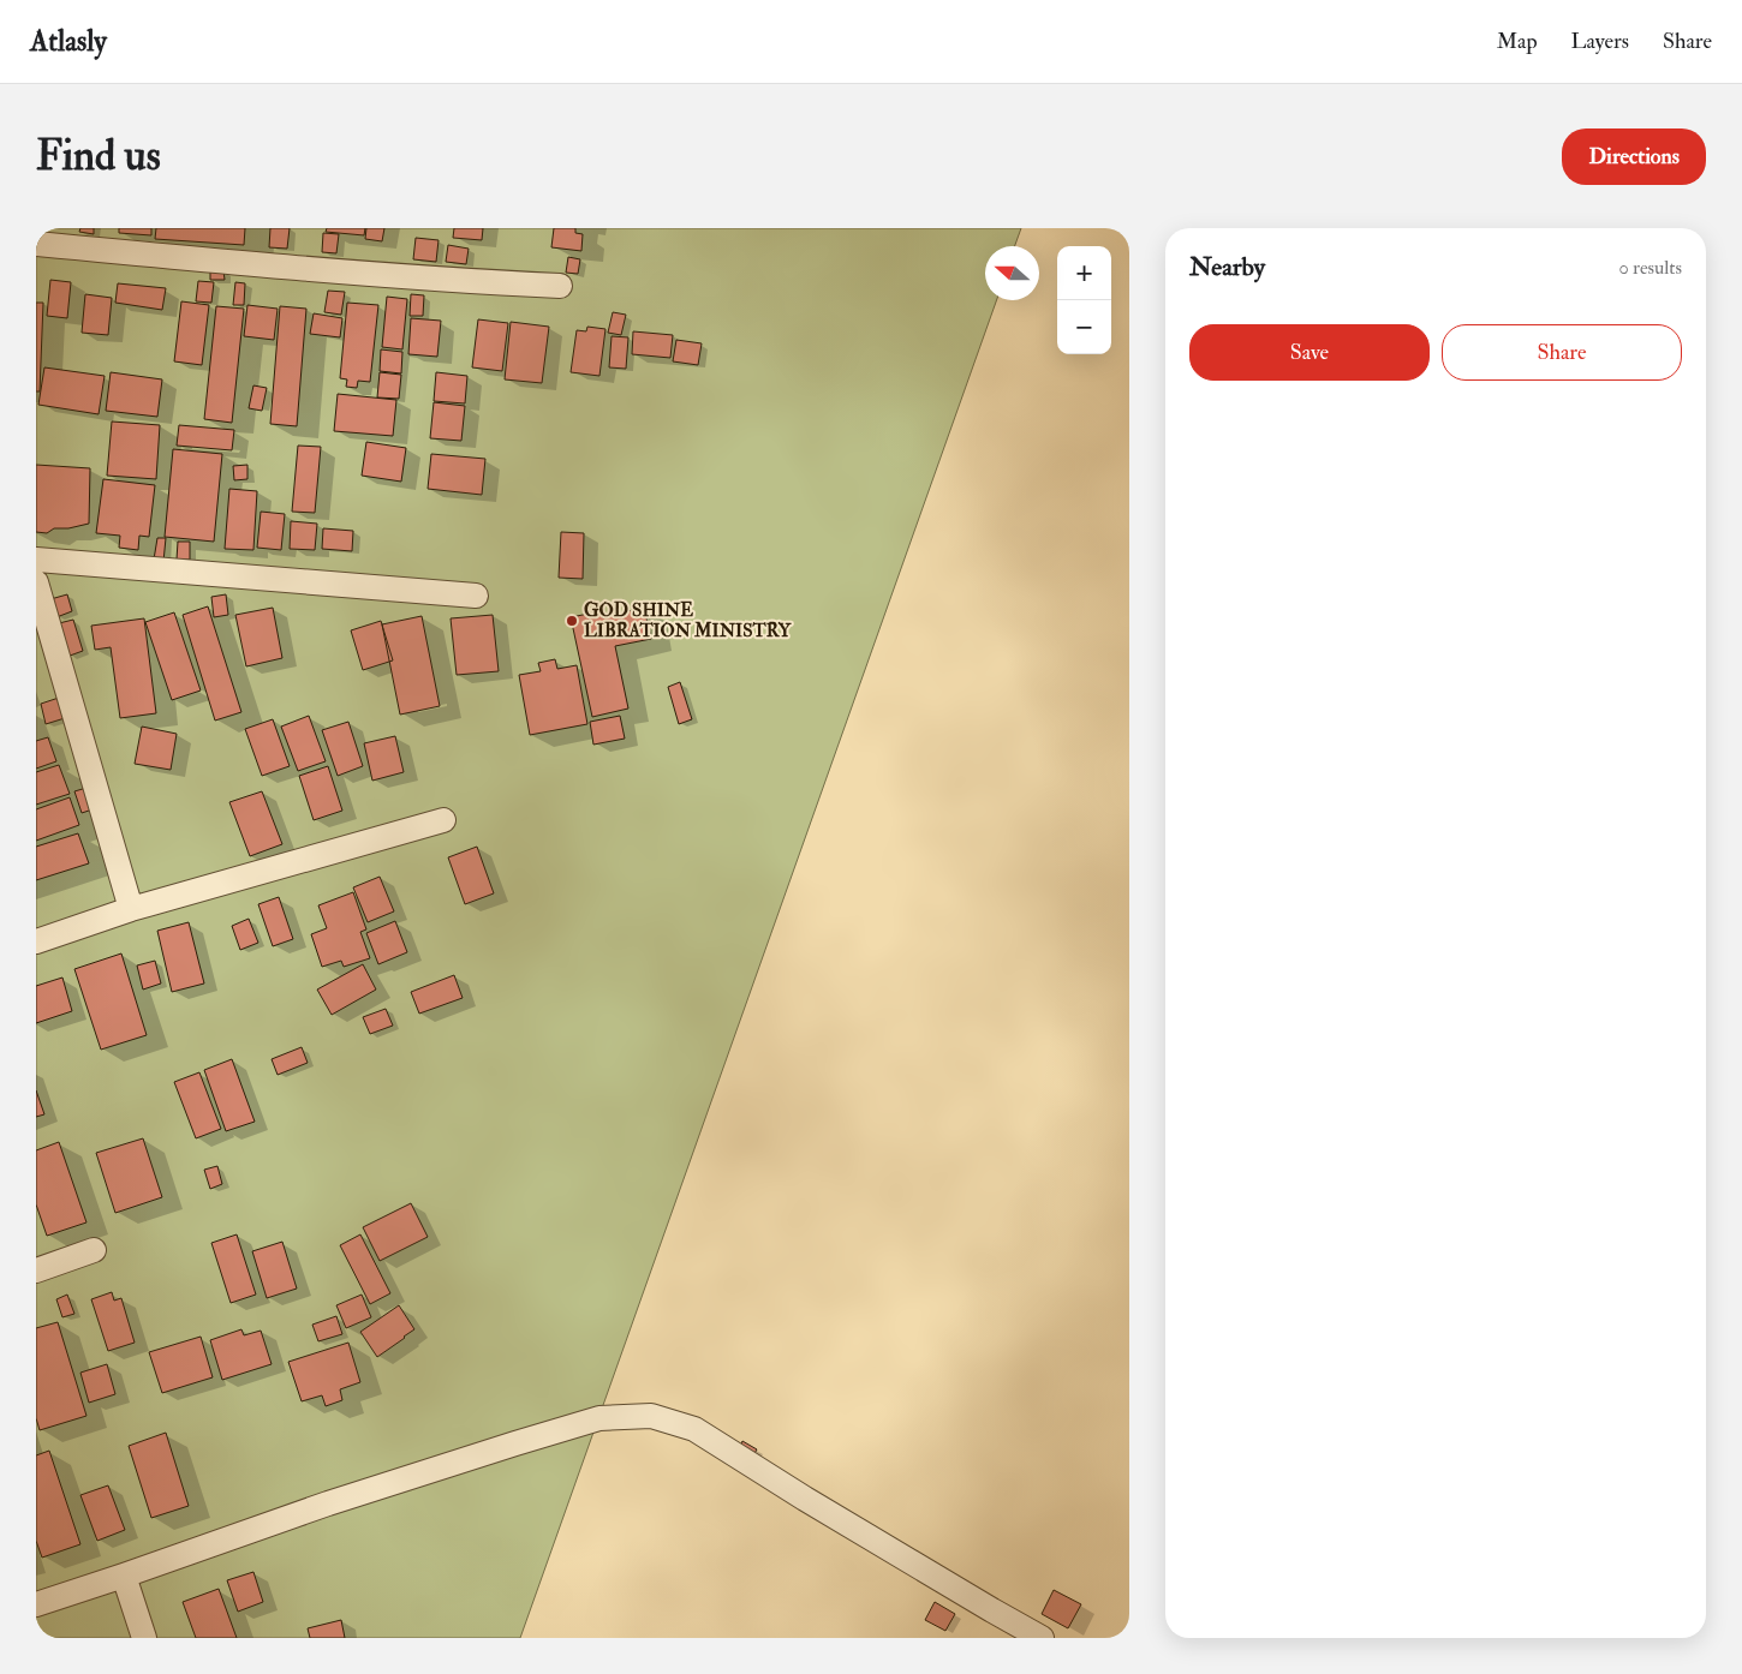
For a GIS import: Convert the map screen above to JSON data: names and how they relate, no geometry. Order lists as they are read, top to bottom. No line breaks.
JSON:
{"places":["GOD SHINE LIBRATION MINISTRY"],"north":"left","page":{"header":"Atlasly","nav":["Map","Layers","Share"],"buttons":["Directions",["Save","Share"]],"title":"Find us","heading":["Nearby","0 results"],"map_buttons":["+","−"]}}
